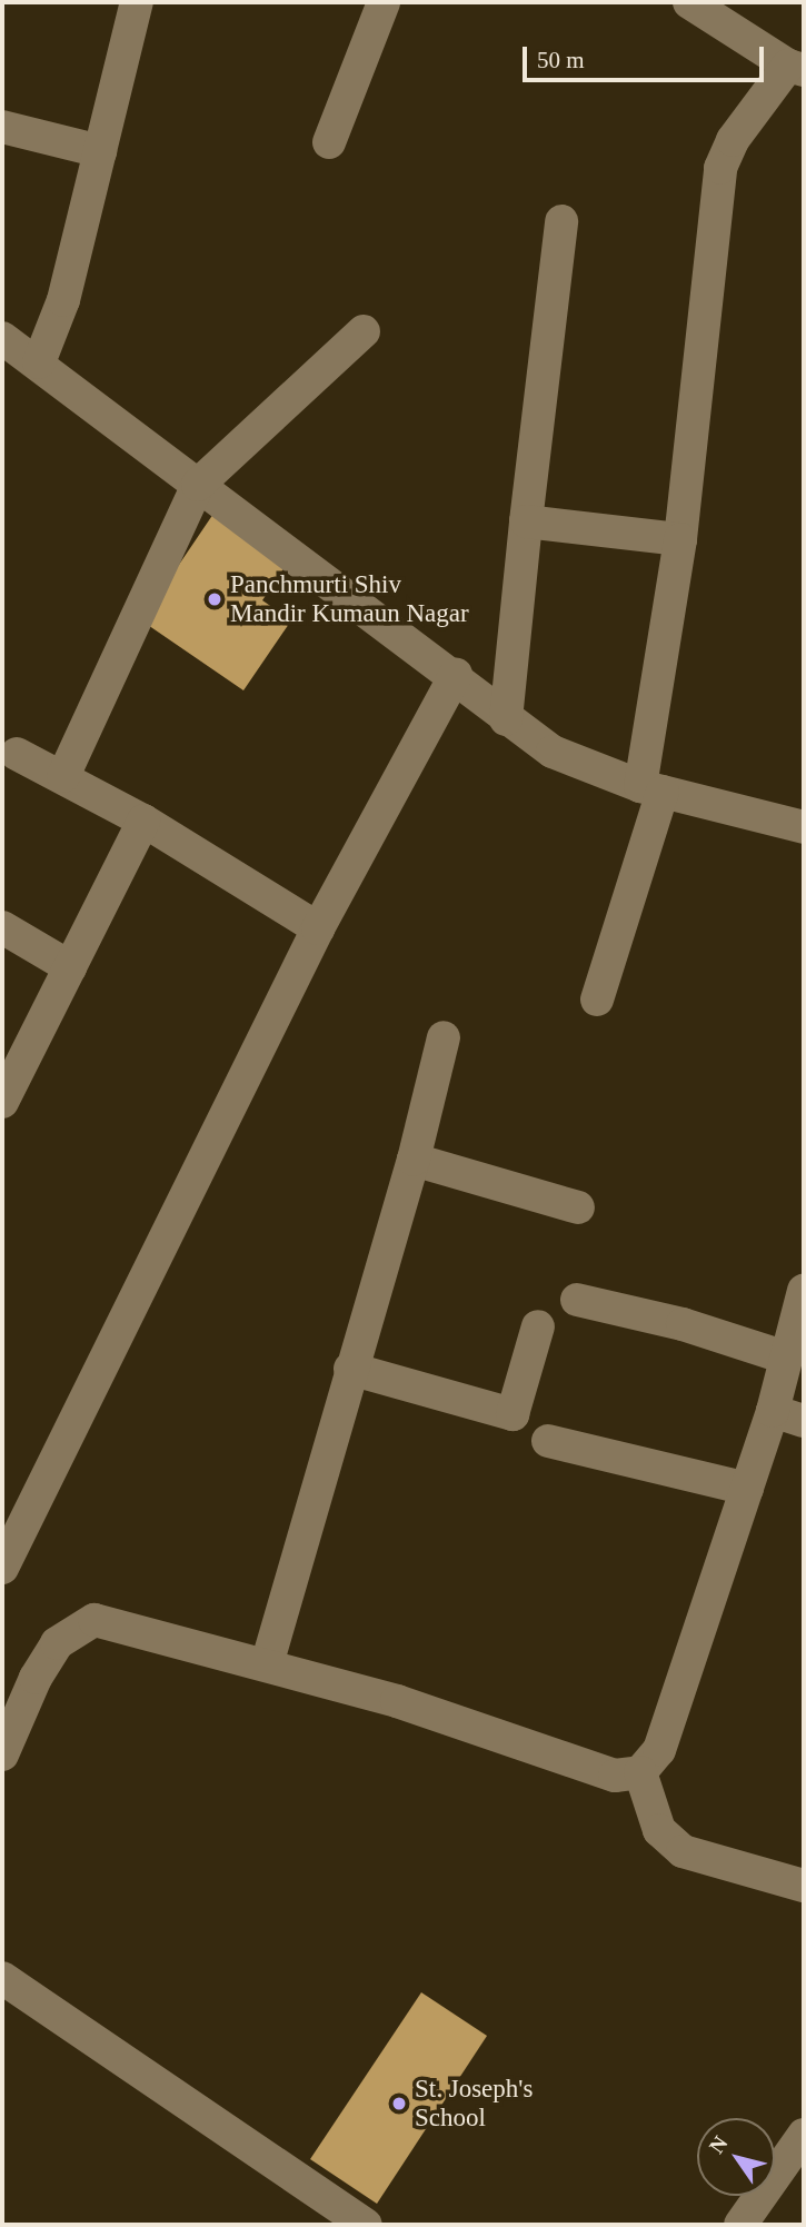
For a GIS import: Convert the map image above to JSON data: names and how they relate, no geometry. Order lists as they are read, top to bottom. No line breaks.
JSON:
{"places":["Panchmurti Shiv Mandir Kumaun Nagar","St. Joseph's School"],"scale_bar":"50 m","north":"top left"}
